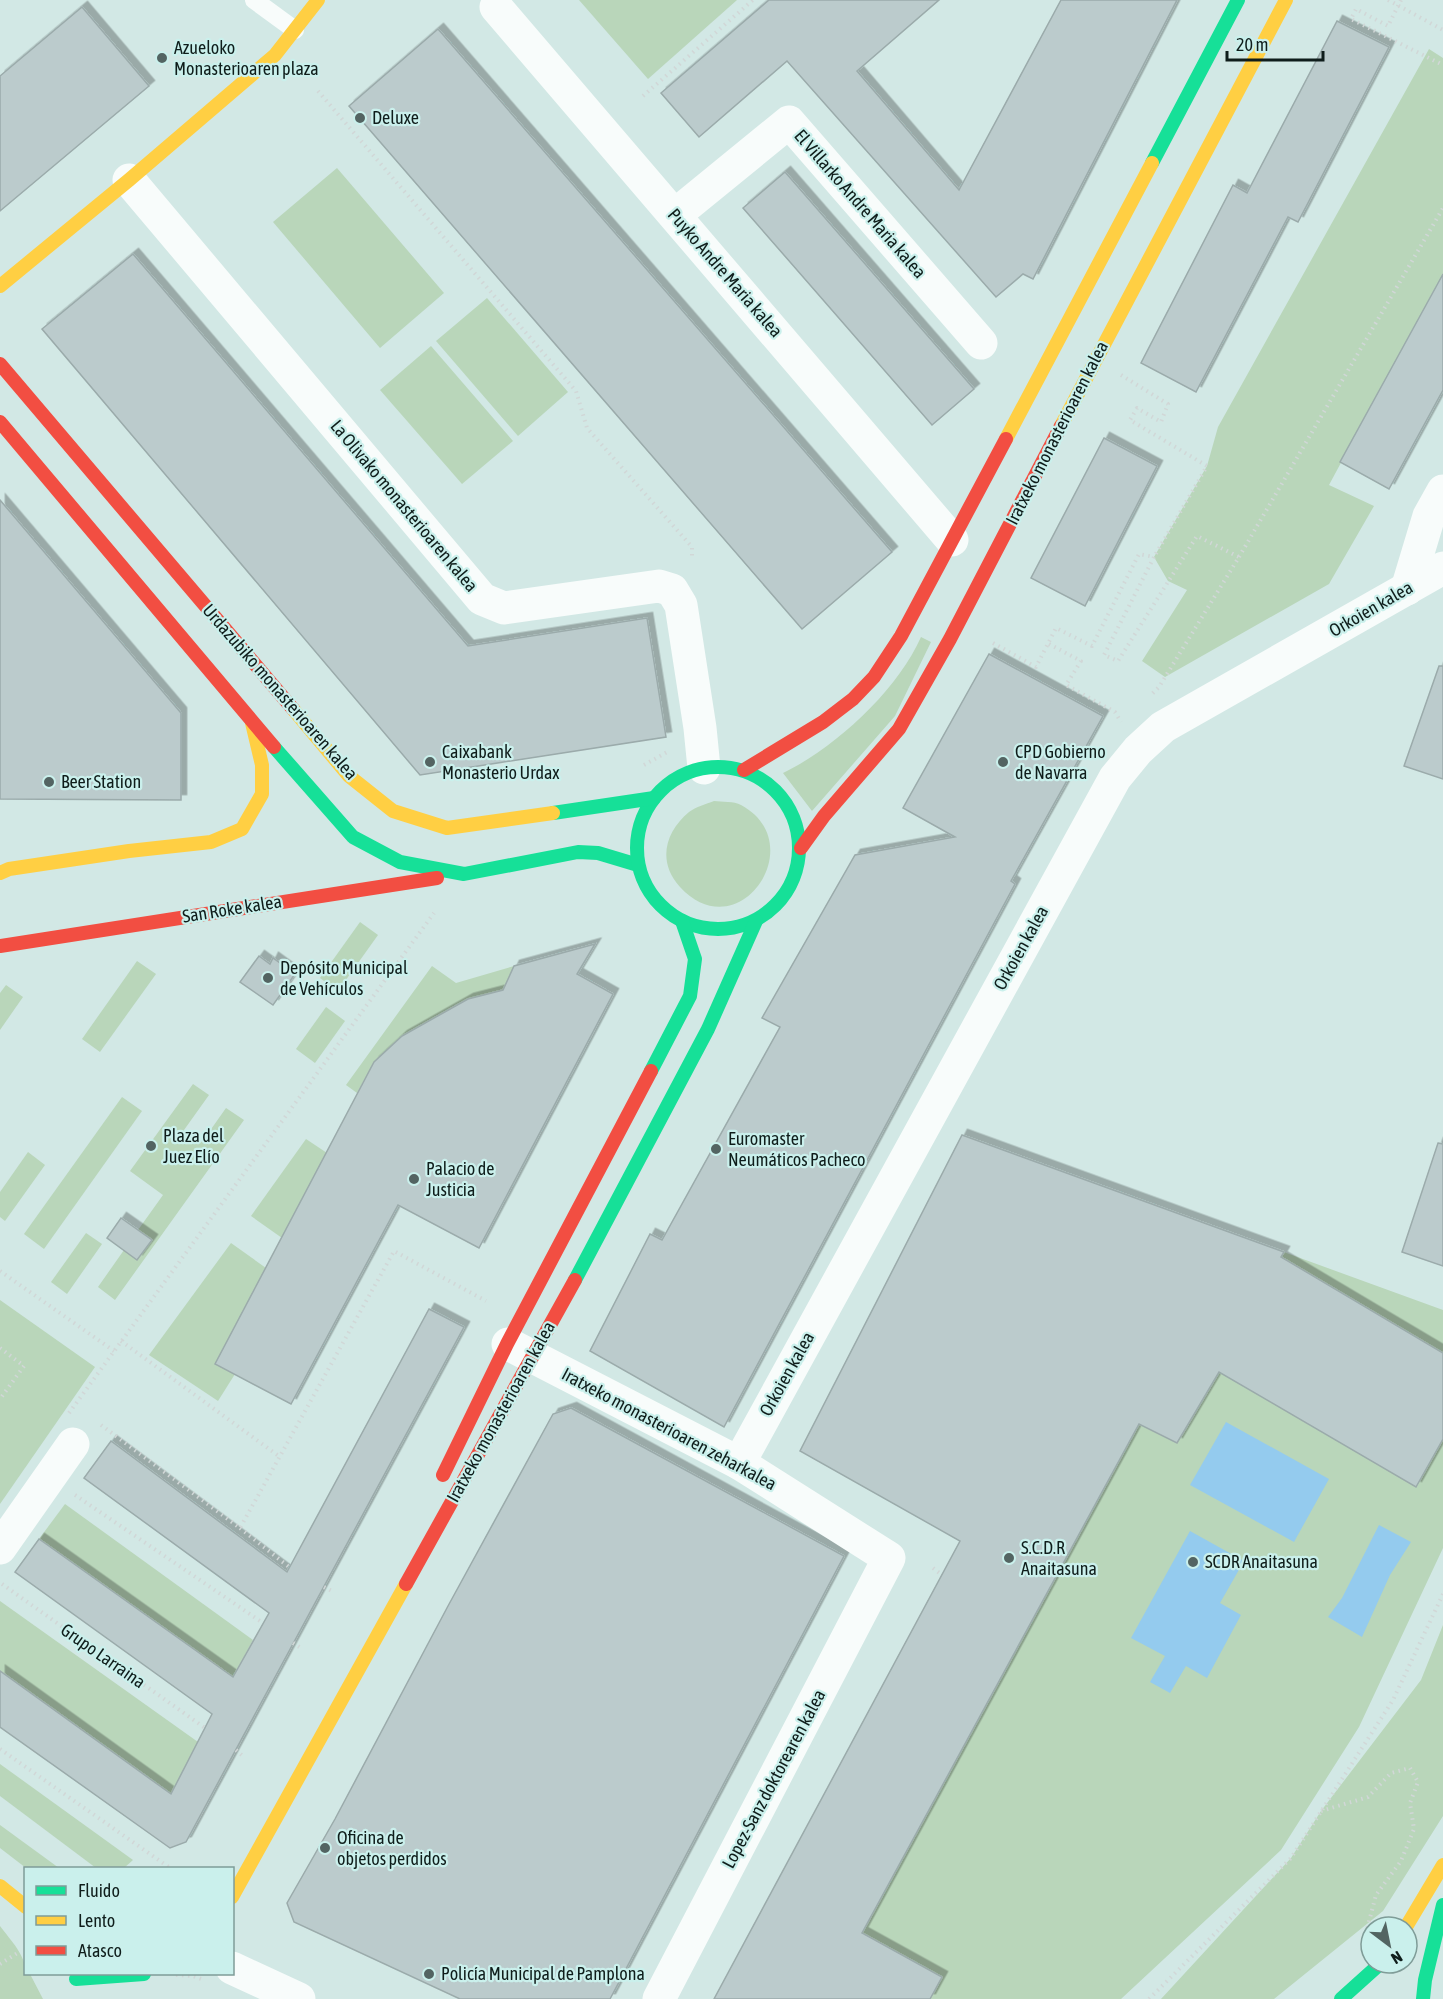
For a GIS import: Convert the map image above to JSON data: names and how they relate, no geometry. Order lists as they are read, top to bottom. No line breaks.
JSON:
{"streets":{"street":["El Villarko Andre Maria kalea","Puyko Andre Maria kalea","Iratxeko monasterioaren kalea","La Olivako monasterioaren kalea","Orkoien kalea","Urdazubiko monasterioaren kalea","San Roke kalea","Iratxeko monasterioaren zeharkalea","Lopez-Sanz doktorearen kalea"],"path":["Grupo Larraina"]},"crossings":[["El Villarko Andre Maria kalea","Puyko Andre Maria kalea"],["Iratxeko monasterioaren kalea","La Olivako monasterioaren kalea"],["Iratxeko monasterioaren kalea","Urdazubiko monasterioaren kalea"],["Iratxeko monasterioaren kalea","Iratxeko monasterioaren zeharkalea"],["La Olivako monasterioaren kalea","Urdazubiko monasterioaren kalea"],["Orkoien kalea","Iratxeko monasterioaren zeharkalea"],["Iratxeko monasterioaren zeharkalea","Lopez-Sanz doktorearen kalea"]],"places":["Azueloko Monasterioaren plaza","Deluxe","Caixabank Monasterio Urdax","CPD Gobierno de Navarra","Beer Station","Depósito Municipal de Vehículos","Plaza del Juez Elío","Euromaster Neumáticos Pacheco","Palacio de Justicia","S.C.D.R Anaitasuna","SCDR Anaitasuna","Oficina de objetos perdidos","Policía Municipal de Pamplona"],"legend":["Fluido","Lento","Atasco"],"scale_bar":"20 m","north":"bottom right"}
